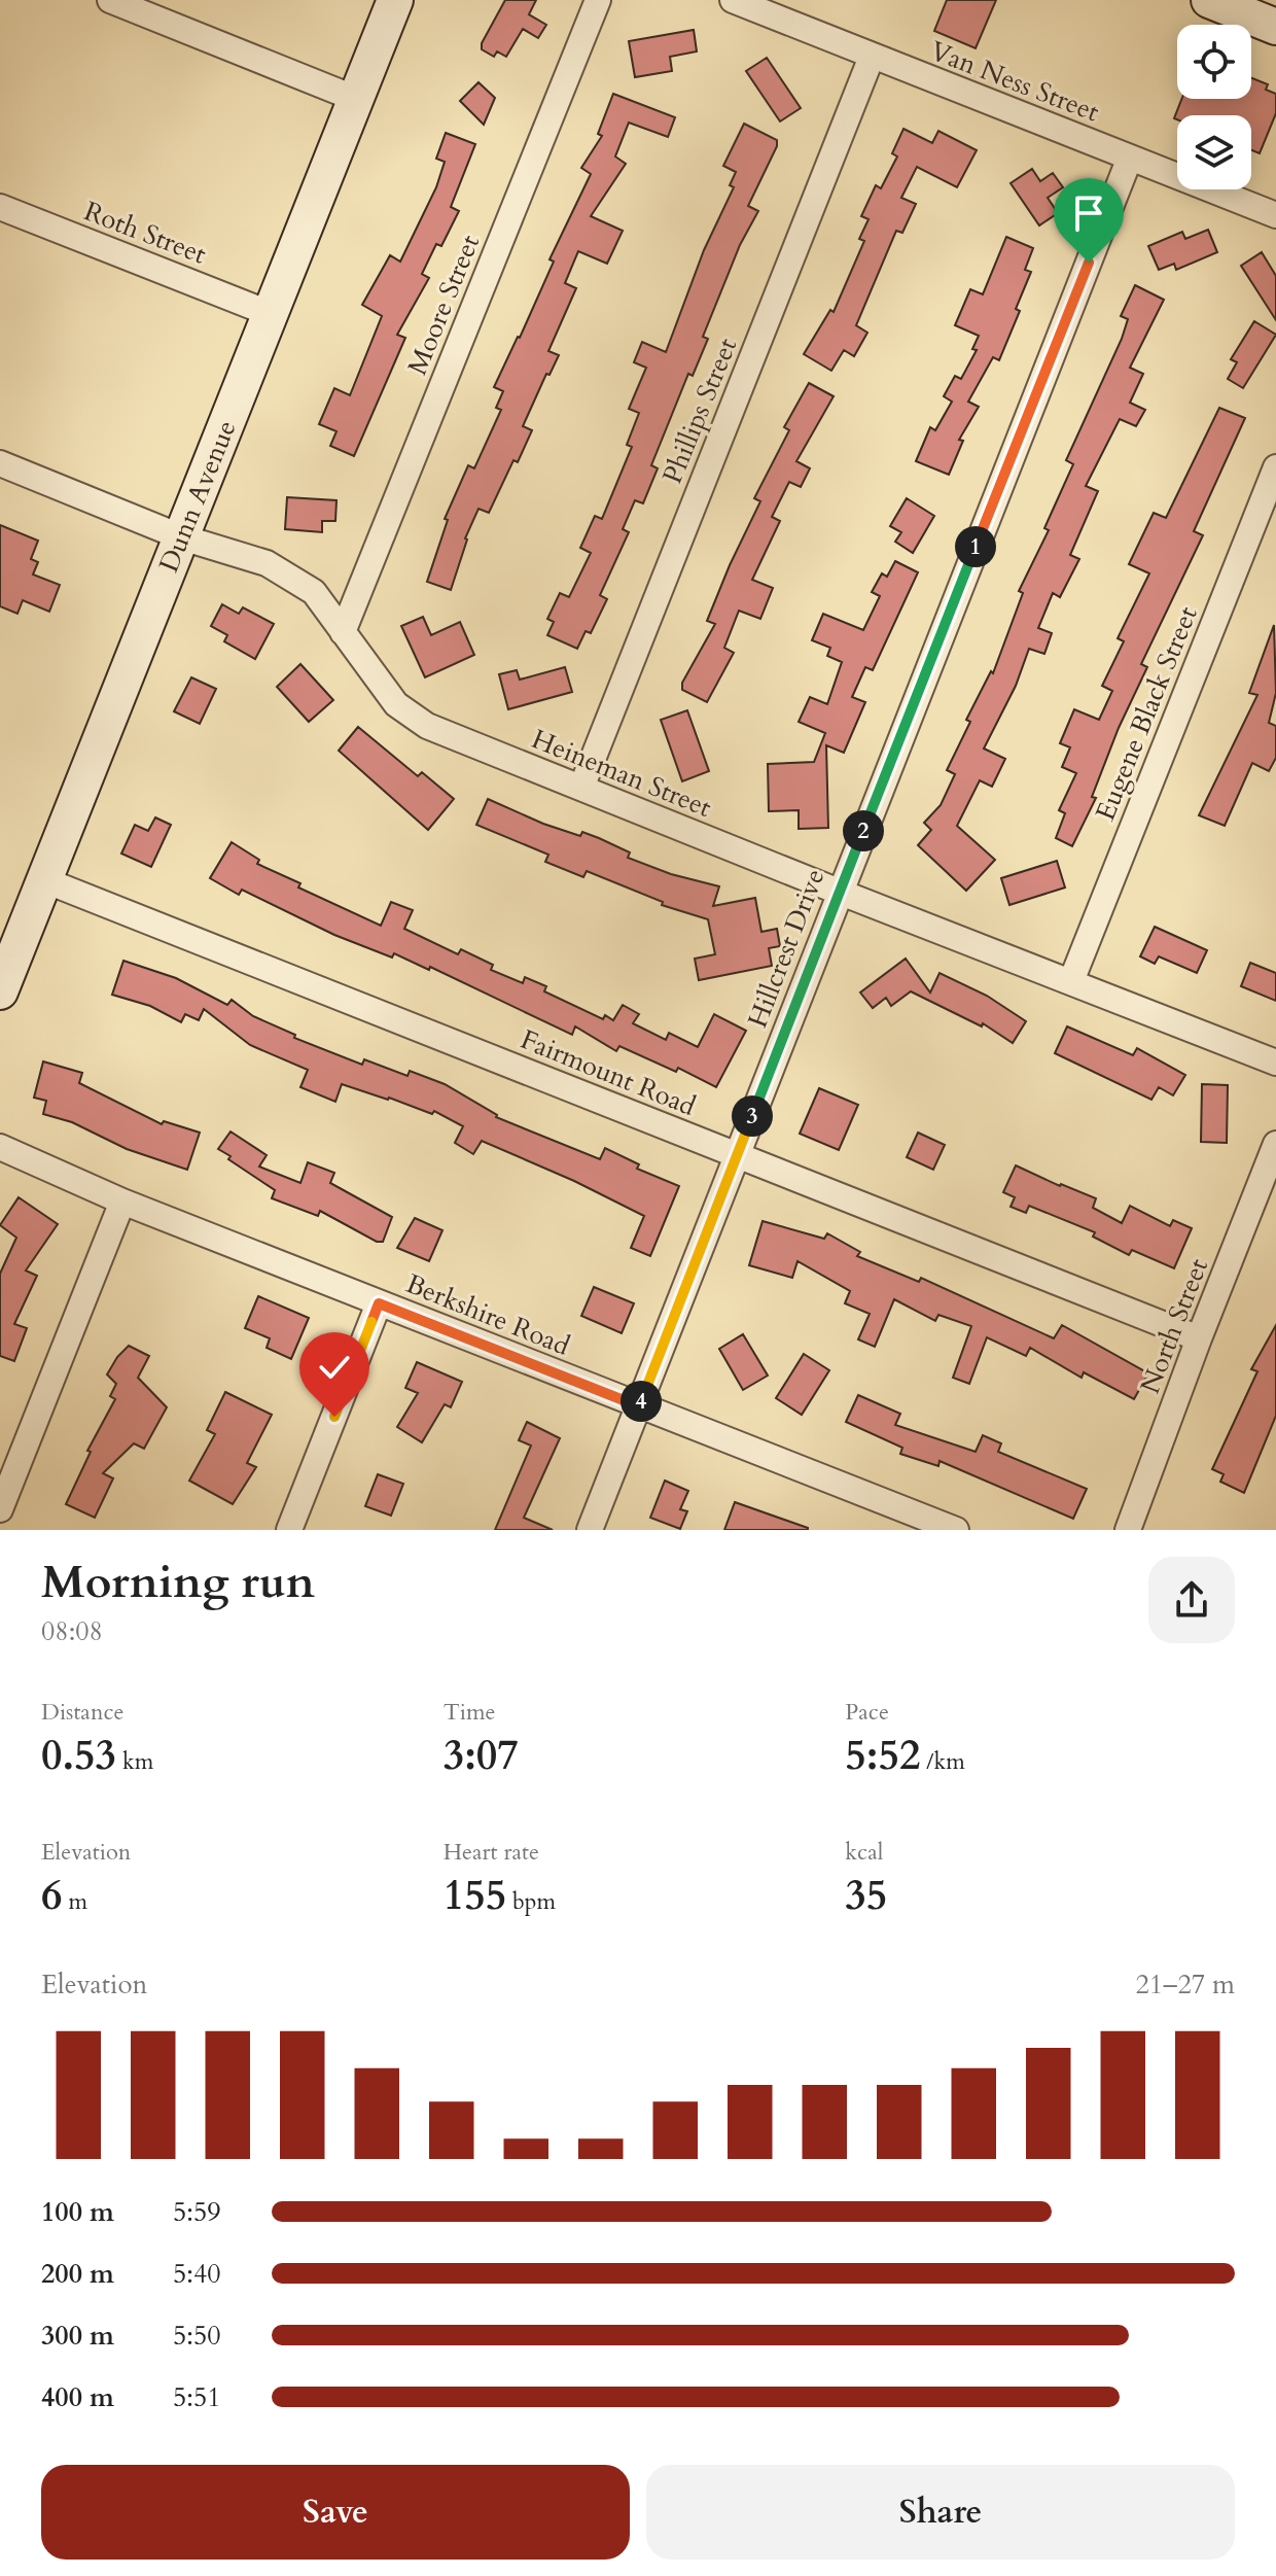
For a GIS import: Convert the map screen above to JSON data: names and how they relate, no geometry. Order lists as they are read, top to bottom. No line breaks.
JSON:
{"streets":{"main road":["Dunn Avenue"],"street":["Van Ness Street","Roth Street","Moore Street","Phillips Street","Eugene Black Street","Heineman Street","Hillcrest Drive","Fairmount Road","Berkshire Road","North Street"]},"crossings":[["Van Ness Street","Phillips Street"],["Van Ness Street","Hillcrest Drive"],["Roth Street","Dunn Avenue"],["Moore Street","Heineman Street"],["Phillips Street","Heineman Street"],["Dunn Avenue","Heineman Street"],["Dunn Avenue","Fairmount Road"],["Eugene Black Street","Heineman Street"],["Heineman Street","Hillcrest Drive"],["Hillcrest Drive","Fairmount Road"],["Hillcrest Drive","Berkshire Road"],["Fairmount Road","North Street"]],"page":{"pins":["1","2","3","4"],"heading":["Morning run","08:08"],"stats":[["Distance","0.53 km"],["Time","3:07"],["Pace","5:52 /km"],["Elevation","6 m"],["Heart rate","155 bpm"],["kcal","35"]],"chart":["Elevation","21–27 m"],"list":[{"name":"100 m","note":"5:59"},{"name":"200 m","note":"5:40"},{"name":"300 m","note":"5:50"},{"name":"400 m","note":"5:51"}],"buttons":["Save","Share"]}}
